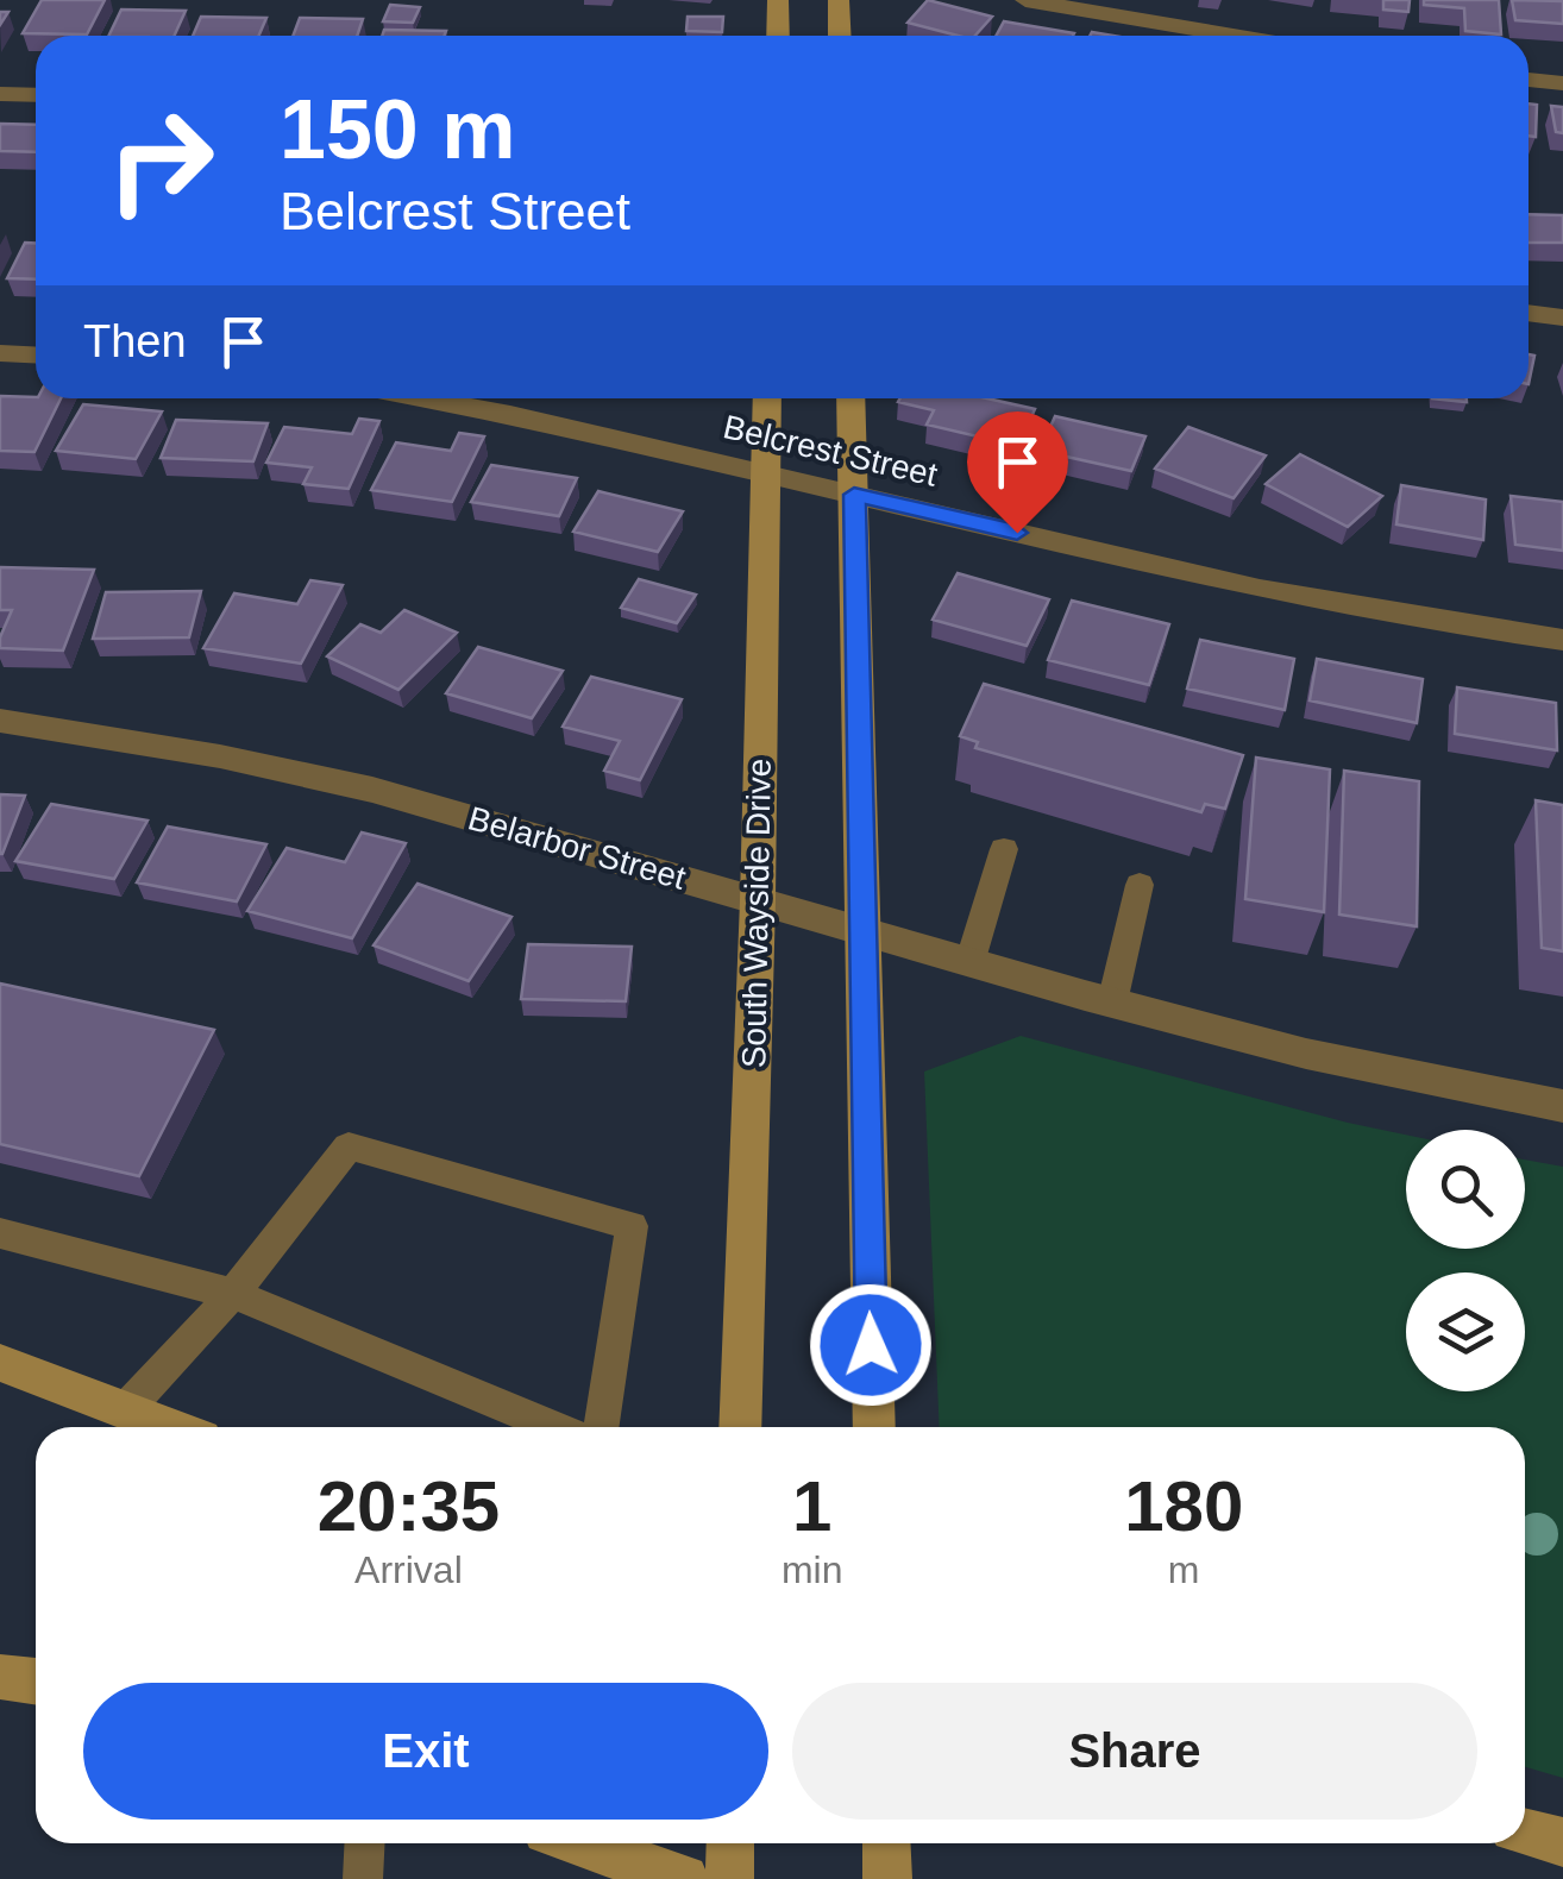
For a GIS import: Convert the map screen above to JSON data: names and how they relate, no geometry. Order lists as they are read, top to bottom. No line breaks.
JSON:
{"streets":{"street":["Belcrest Street","Belarbor Street","South Wayside Drive"]},"crossings":[["Belcrest Street","South Wayside Drive"],["Belarbor Street","South Wayside Drive"]],"page":{"turn":["150 m","Belcrest Street"],"then":"Then","eta":["20:35","Arrival","1","min","180","m"],"buttons":["Exit","Share"]}}
